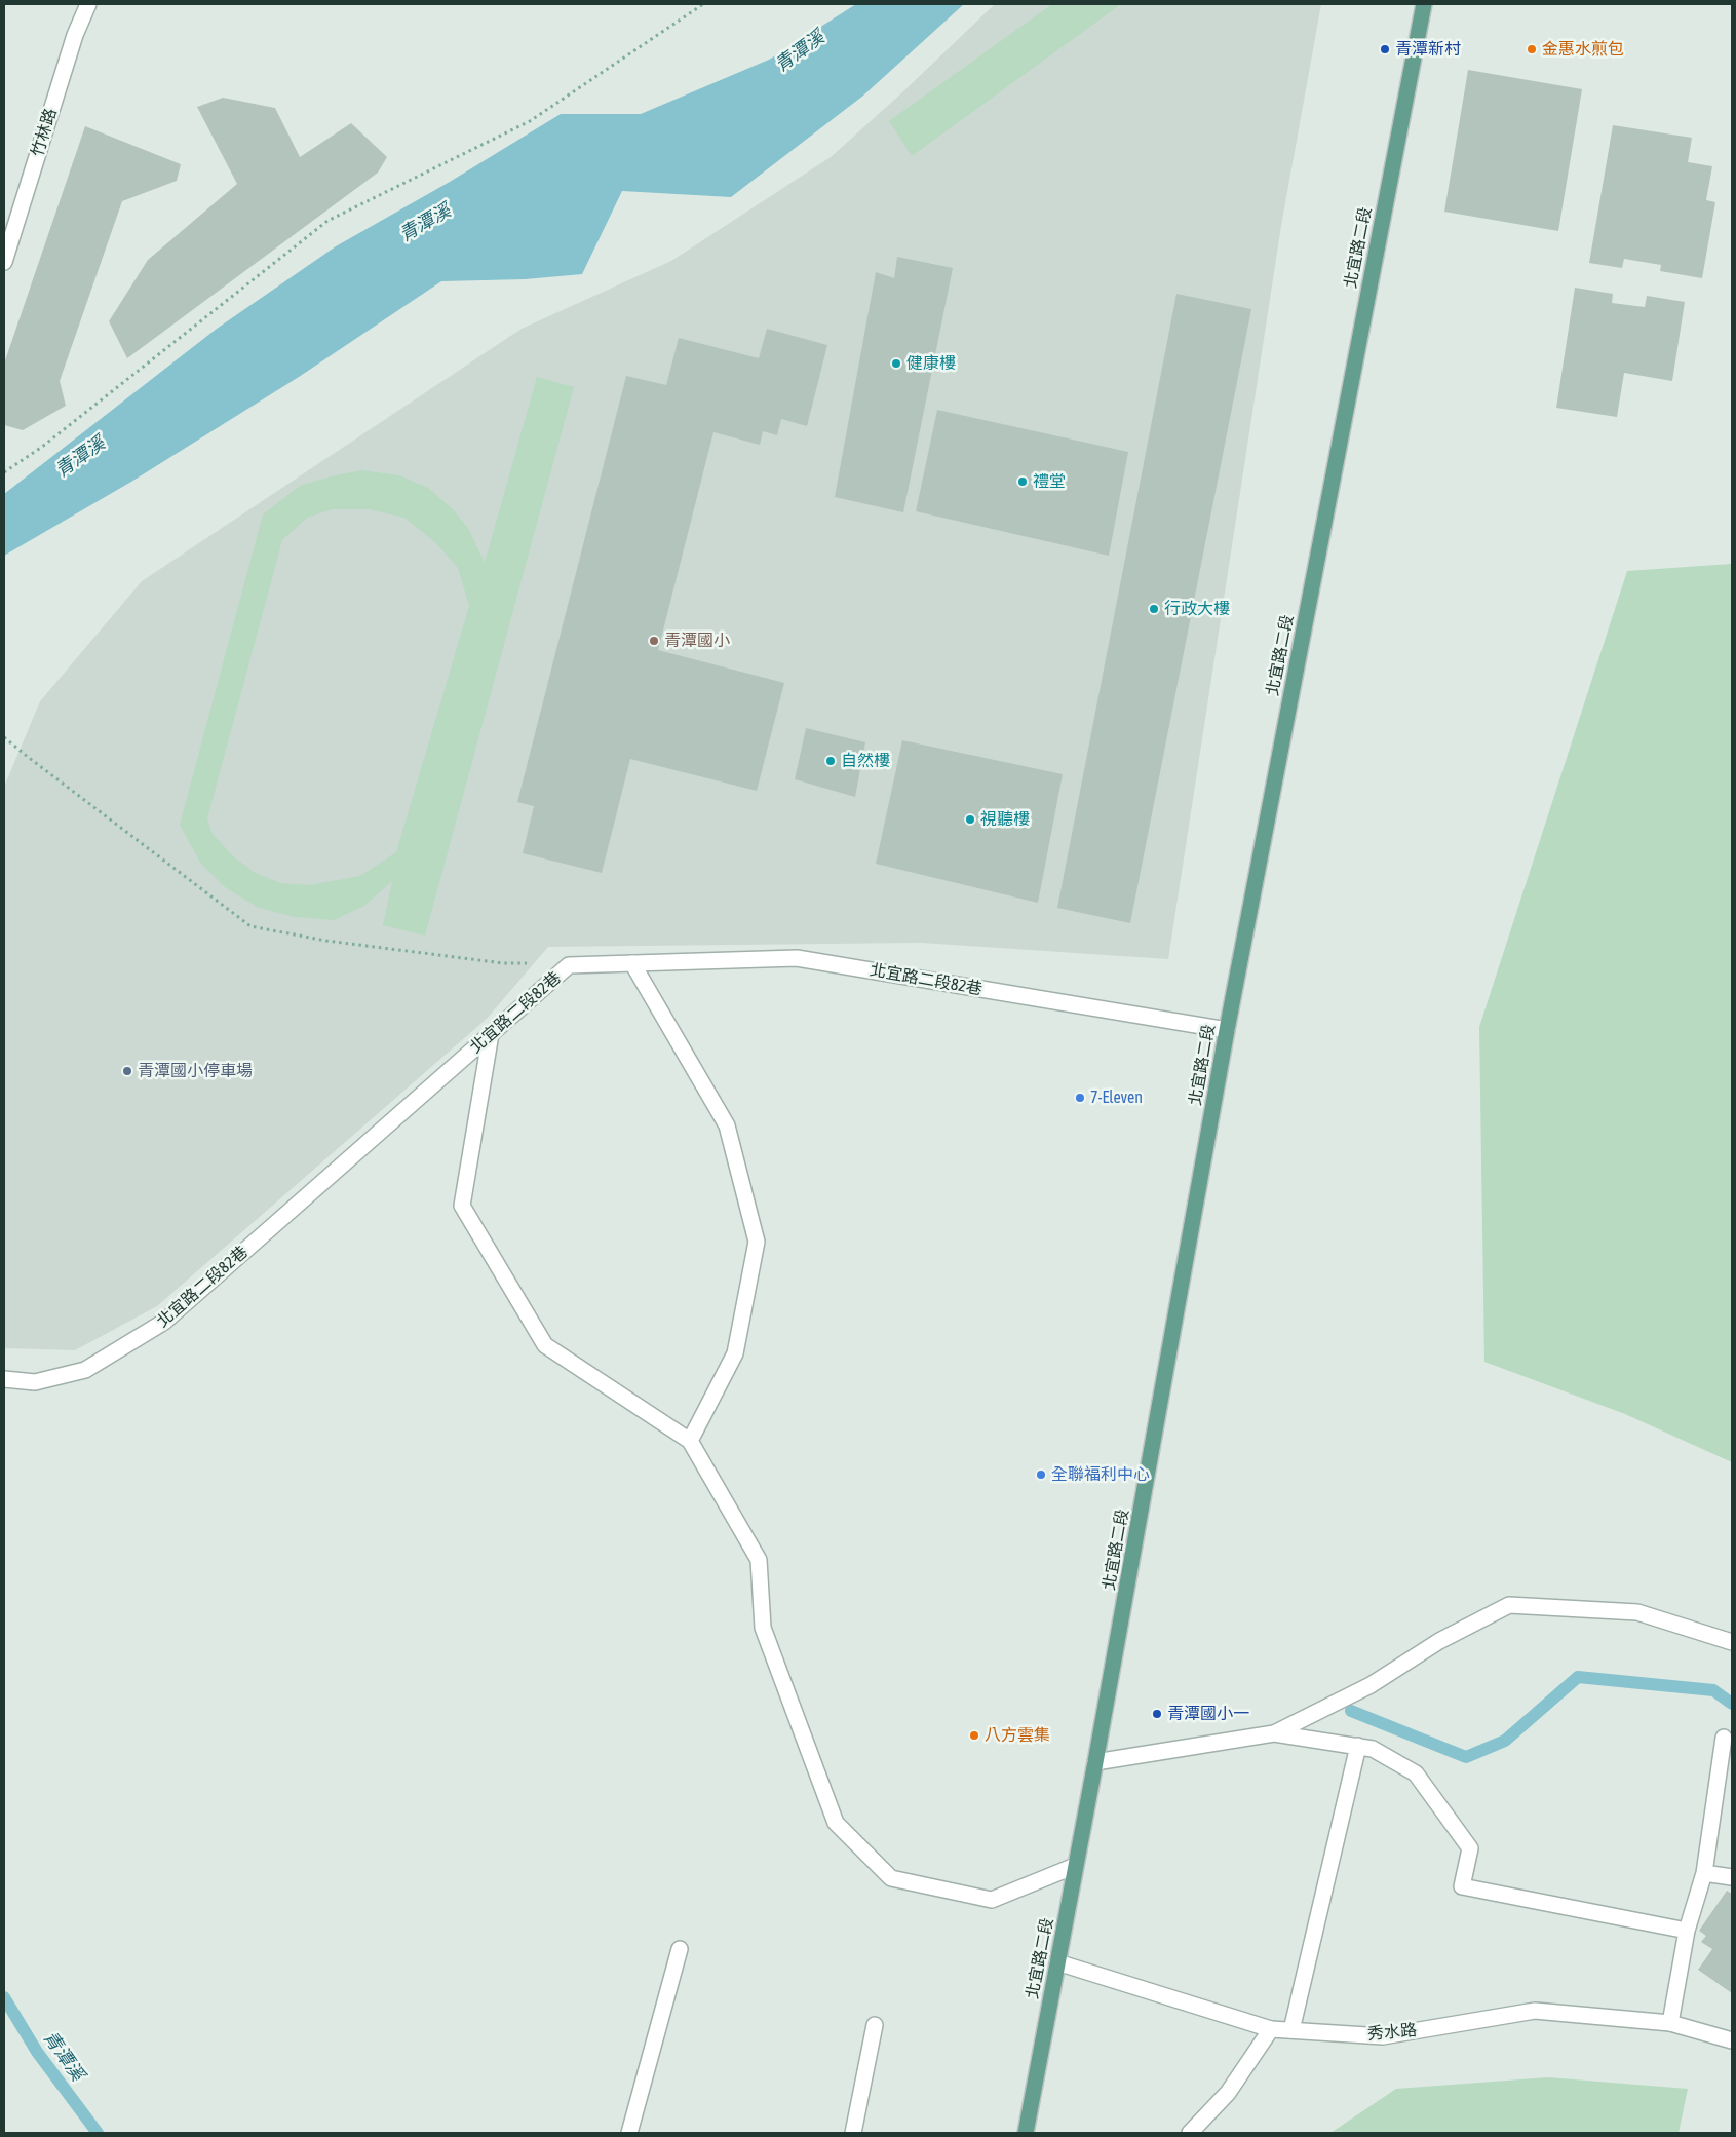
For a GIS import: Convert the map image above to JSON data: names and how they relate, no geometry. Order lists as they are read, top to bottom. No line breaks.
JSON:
{"streets":{"main road":["北宜路二段"],"street":["竹林路","北宜路二段82巷","秀水路"]},"crossings":[["北宜路二段","北宜路二段82巷"],["北宜路二段","秀水路"]],"water":["青潭溪"],"places":["青潭新村","金惠水煎包","健康樓","禮堂","行政大樓","青潭國小","自然樓","視聽樓","青潭國小停車場","7-Eleven","全聯福利中心","青潭國小一","八方雲集"]}
